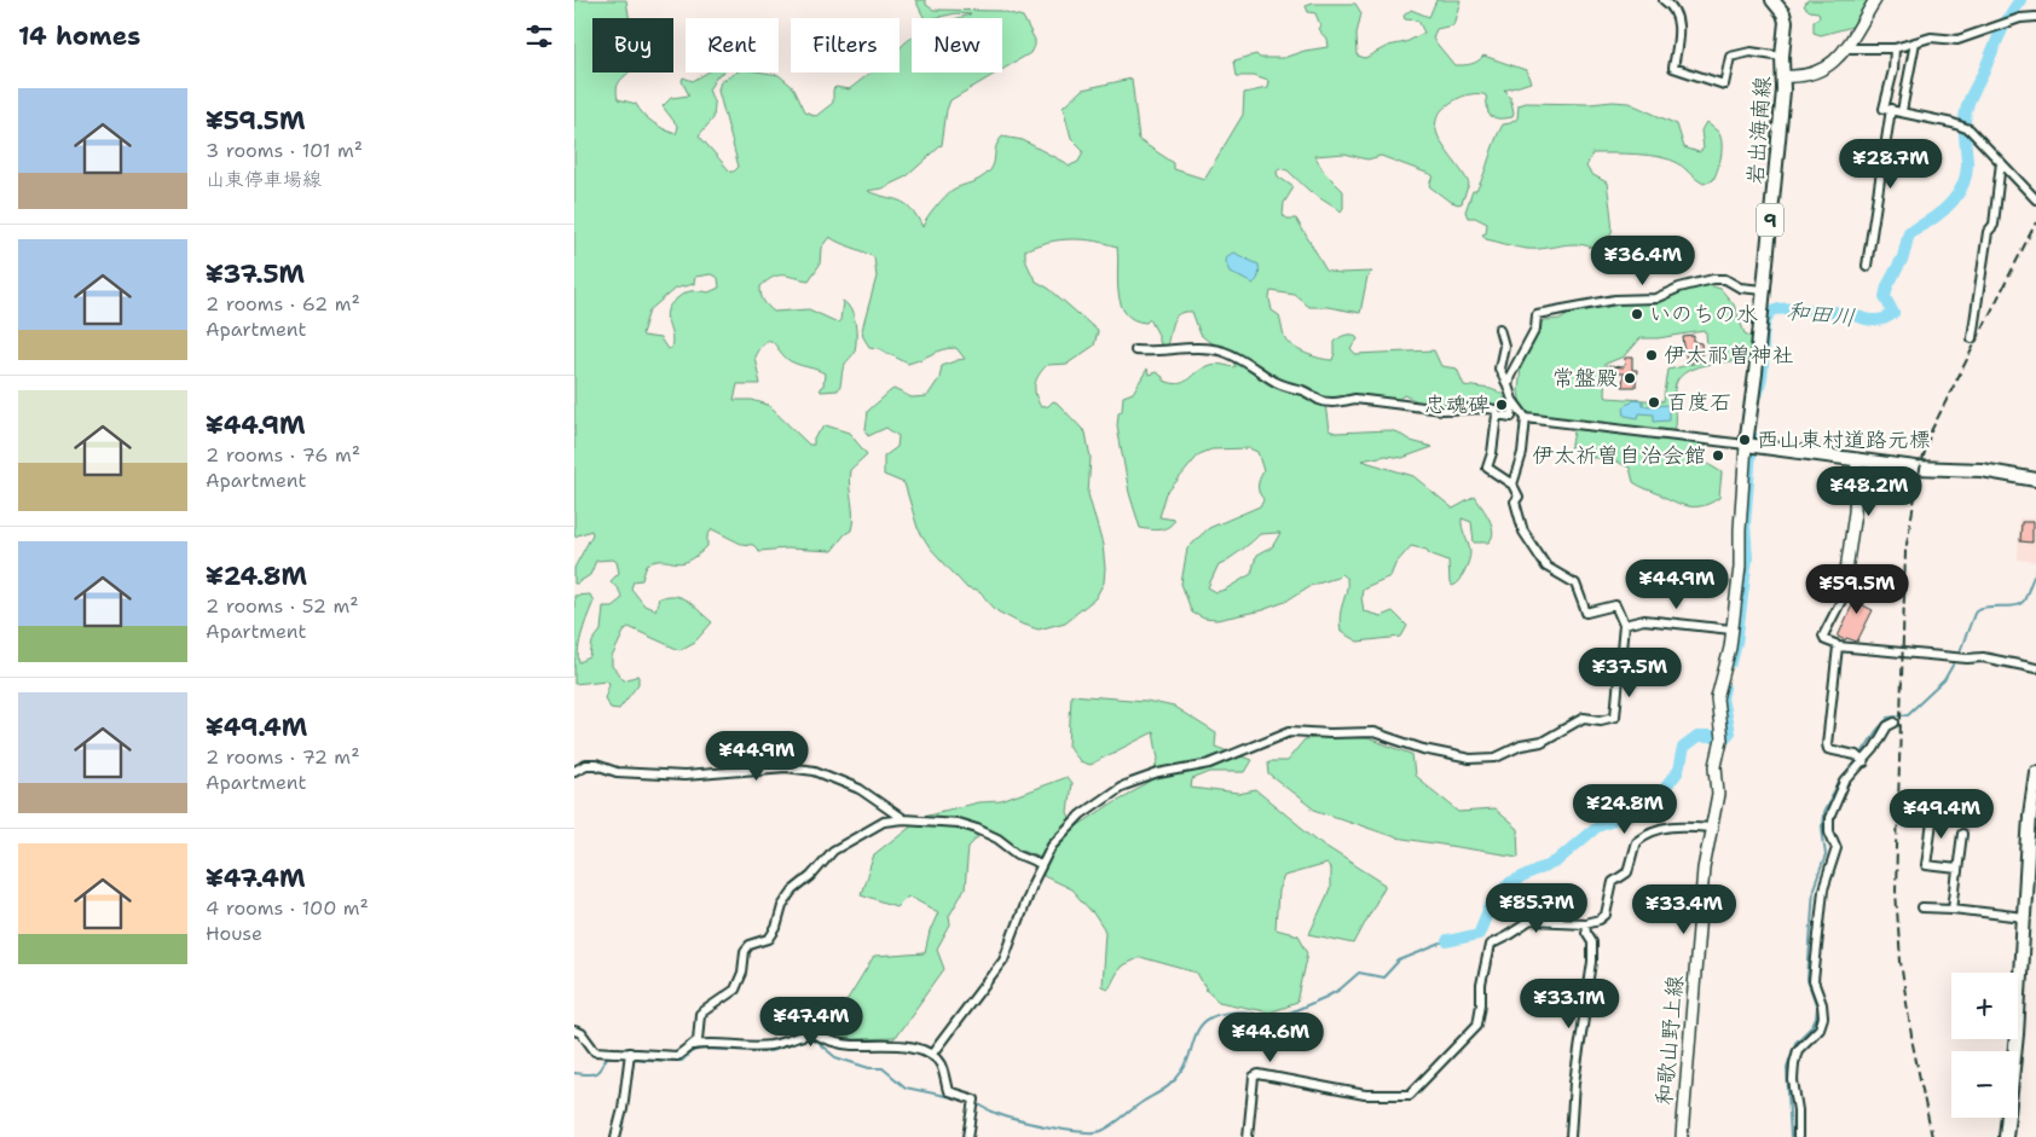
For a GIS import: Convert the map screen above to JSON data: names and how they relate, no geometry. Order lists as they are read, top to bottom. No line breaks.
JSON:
{"streets":{"main road":["岩出海南線","9","和歌山野上線"]},"crossings":[["岩出海南線","和歌山野上線"]],"water":["和田川"],"places":["いのちの水","伊太祁曽神社","常盤殿","百度石","忠魂碑","西山東村道路元標","伊太祈曽自治会館"],"page":{"heading":"14 homes","chip":["Buy","Rent","Filters","New"],"list":[{"name":"¥59.5M","note":"3 rooms · 101 m² · 山東停車場線"},{"name":"¥37.5M","note":"2 rooms · 62 m² · Apartment"},{"name":"¥44.9M","note":"2 rooms · 76 m² · Apartment"},{"name":"¥24.8M","note":"2 rooms · 52 m² · Apartment"},{"name":"¥49.4M","note":"2 rooms · 72 m² · Apartment"},{"name":"¥47.4M","note":"4 rooms · 100 m² · House"}],"price":["¥28.7M","¥36.4M","¥48.2M","¥44.9M","¥59.5M","¥37.5M","¥44.9M","¥24.8M","¥49.4M","¥85.7M","¥33.4M","¥33.1M","¥47.4M","¥44.6M"],"map_buttons":["+","−"]}}
